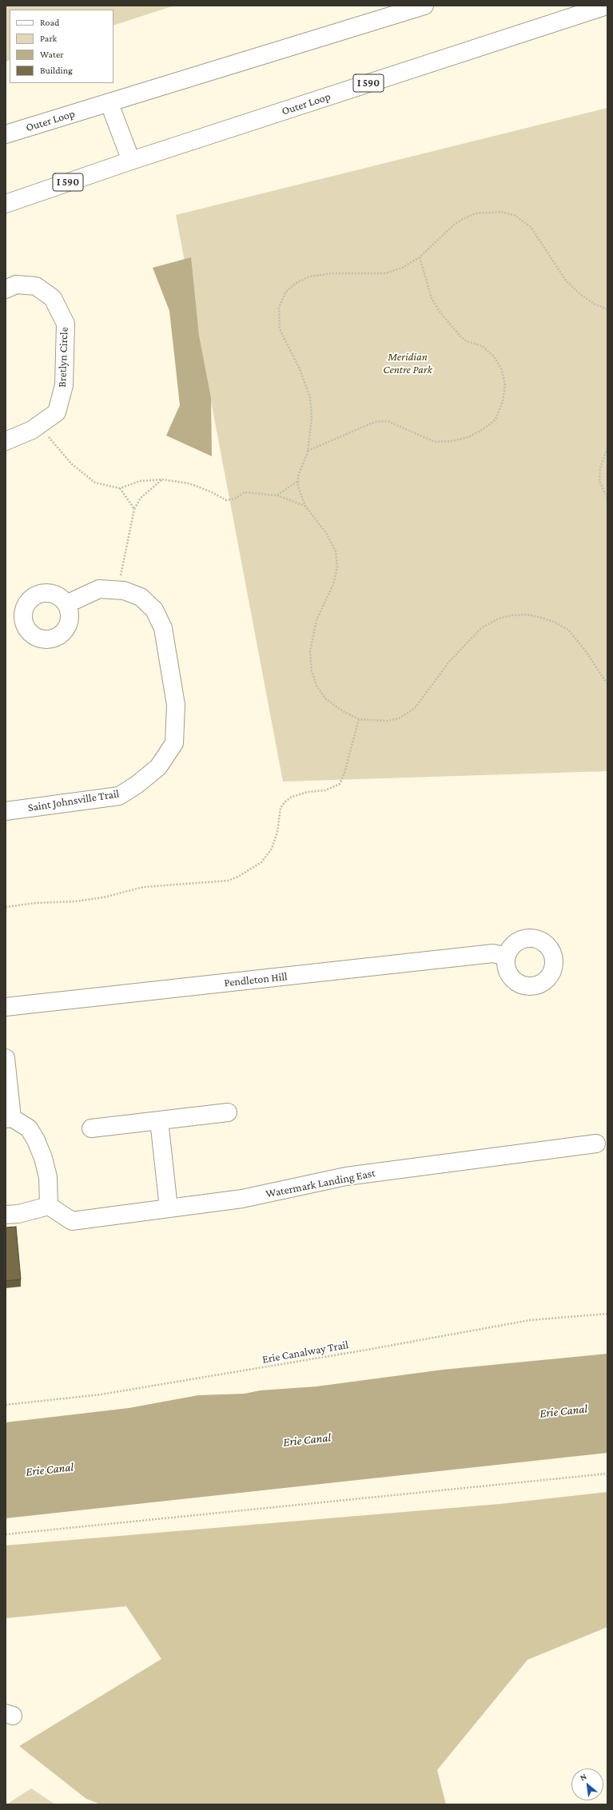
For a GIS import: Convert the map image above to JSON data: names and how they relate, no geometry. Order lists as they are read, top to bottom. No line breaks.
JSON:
{"streets":{"main road":["I 590","Outer Loop","Bretlyn Circle","Saint Johnsville Trail","Pendleton Hill","Watermark Landing East"],"path":["Erie Canalway Trail"]},"water":["Erie Canal"],"parks":["Meridian Centre Park"],"legend":["Road","Park","Water","Building"],"north":"top left"}
